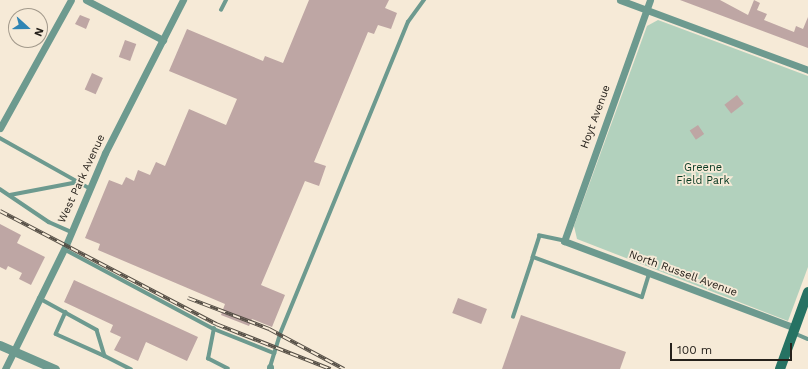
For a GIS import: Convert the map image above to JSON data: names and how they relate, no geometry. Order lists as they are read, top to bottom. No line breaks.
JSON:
{"streets":{"street":["Hoyt Avenue","West Park Avenue","North Russell Avenue"]},"crossings":[["Hoyt Avenue","North Russell Avenue"]],"parks":["Greene Field Park"],"scale_bar":"100 m","north":"right"}
